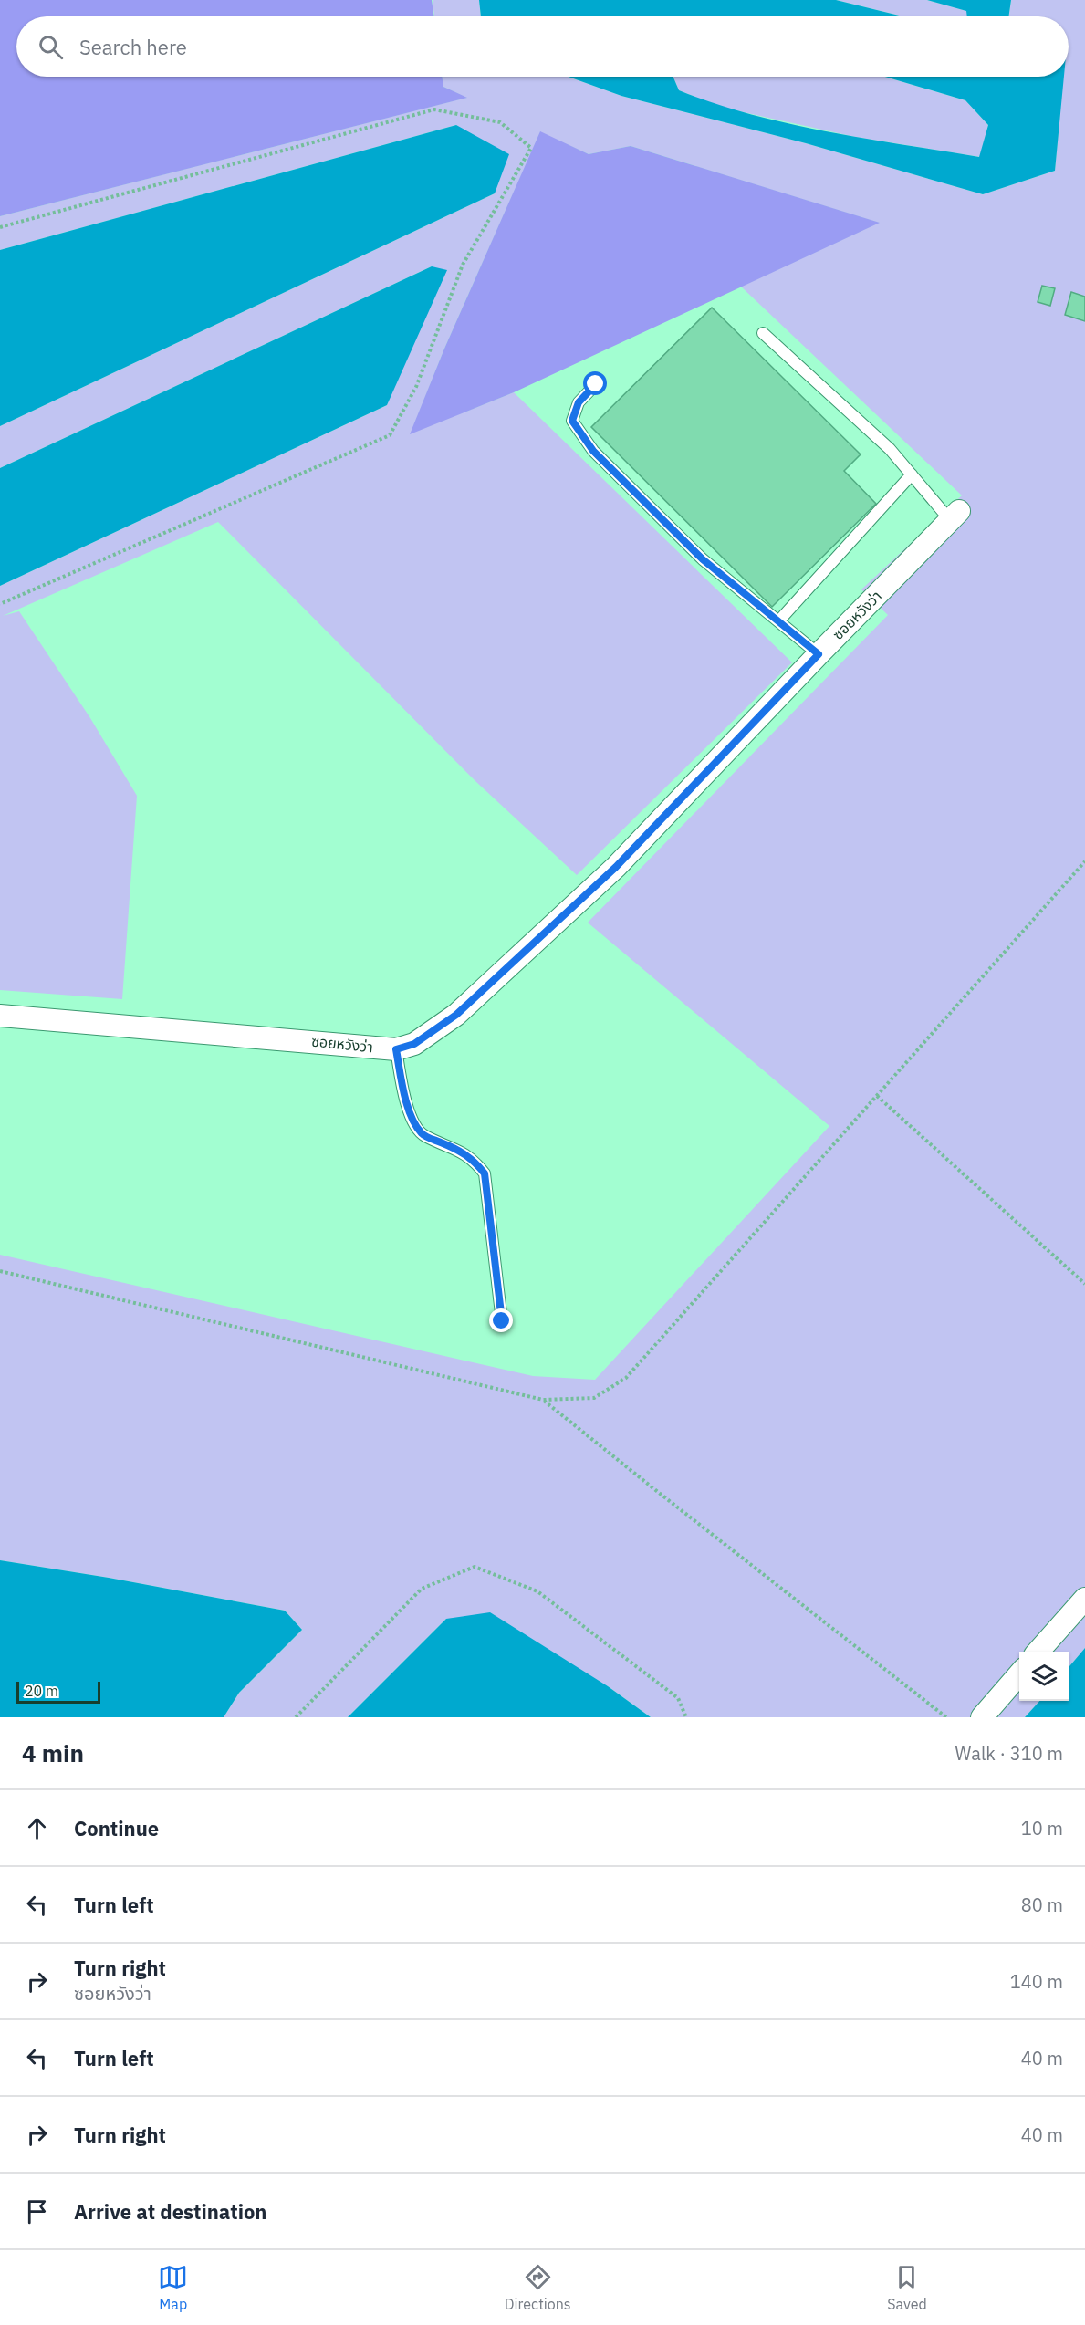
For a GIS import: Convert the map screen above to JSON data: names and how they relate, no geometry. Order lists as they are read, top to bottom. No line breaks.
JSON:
{"streets":{"street":["ซอยหวังว่า"]},"scale_bar":"20 m","page":{"search":"Search here","scale":"20 m","heading":["4 min","Walk · 310 m"],"list":[["Continue","10 m"],["Turn left","80 m"],["Turn right","ซอยหวังว่า","140 m"],["Turn left","40 m"],["Turn right","40 m"],"Arrive at destination"],"nav":["Map","Directions","Saved"]}}
